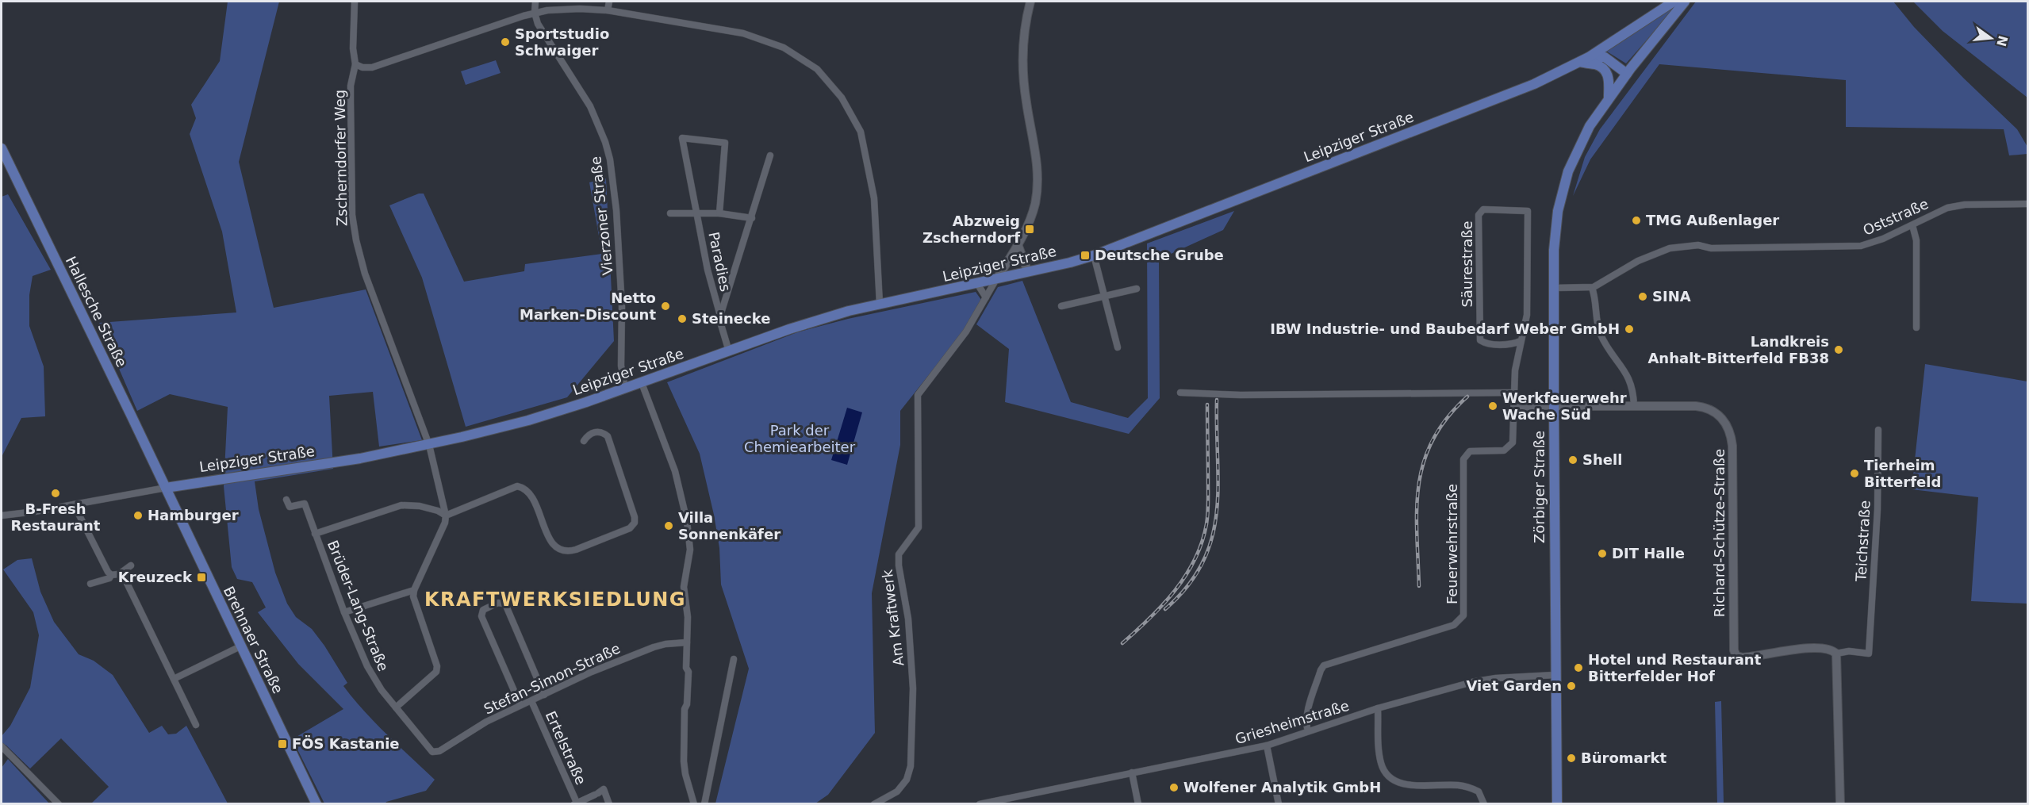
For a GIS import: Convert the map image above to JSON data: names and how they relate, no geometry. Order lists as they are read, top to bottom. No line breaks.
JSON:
{"streets":{"main road":["Leipziger Straße","Hallesche Straße","Zörbiger Straße","Brehnaer Straße"],"street":["Zscherndorfer Weg","Vierzoner Straße","Oststraße","Paradies","Säurestraße","Richard-Schütze-Straße","Teichstraße","Feuerwehrstraße","Brüder-Lang-Straße","Am Kraftwerk","Stefan-Simon-Straße","Griesheimstraße","Ertelstraße"]},"crossings":[["Leipziger Straße","Zscherndorfer Weg"],["Leipziger Straße","Vierzoner Straße"],["Leipziger Straße","Paradies"],["Leipziger Straße","Hallesche Straße"],["Leipziger Straße","Am Kraftwerk"],["Leipziger Straße","Brehnaer Straße"],["Säurestraße","Feuerwehrstraße"],["Hallesche Straße","Brehnaer Straße"],["Zörbiger Straße","Griesheimstraße"],["Richard-Schütze-Straße","Teichstraße"],["Feuerwehrstraße","Griesheimstraße"],["Brüder-Lang-Straße","Stefan-Simon-Straße"],["Stefan-Simon-Straße","Ertelstraße"]],"districts":["KRAFTWERKSIEDLUNG"],"parks":["Park der Chemiearbeiter"],"places":{"other":["Sportstudio Schwaiger","TMG Außenlager","SINA","Netto Marken-Discount","Steinecke","IBW Industrie- und Baubedarf Weber GmbH","Landkreis Anhalt-Bitterfeld FB38","Werkfeuerwehr Wache Süd","Shell","Tierheim Bitterfeld","B-Fresh Restaurant","Hamburger","Villa Sonnenkäfer","DIT Halle","Hotel und Restaurant Bitterfelder Hof","Viet Garden","Büromarkt","Wolfener Analytik GmbH"],"transit":["Abzweig Zscherndorf","Deutsche Grube","Kreuzeck","FÖS Kastanie"]},"north":"right"}
